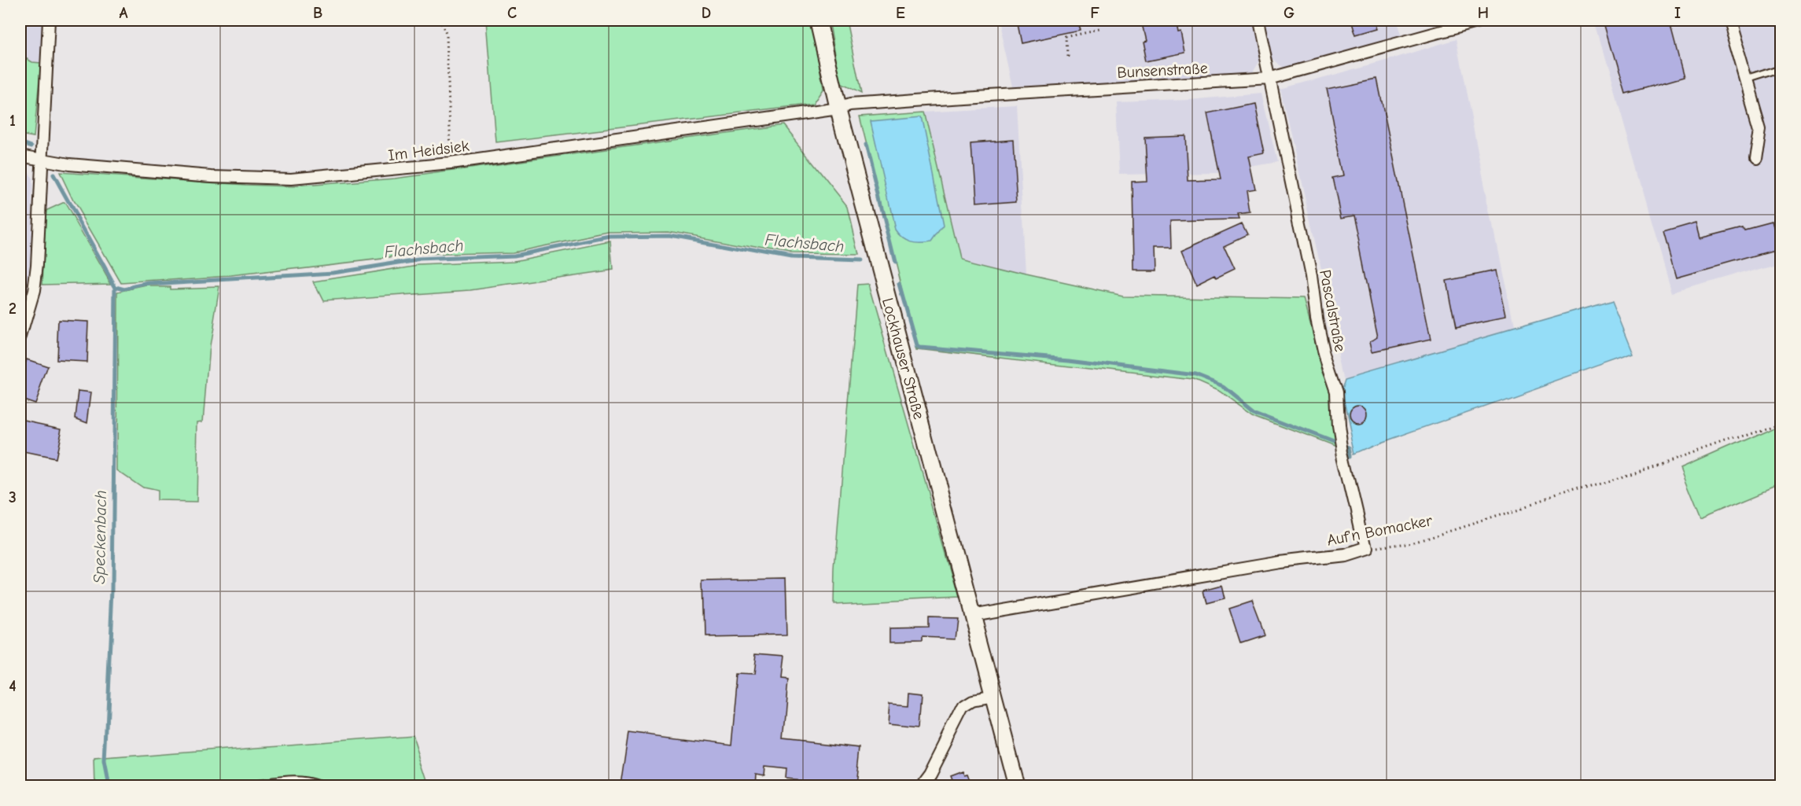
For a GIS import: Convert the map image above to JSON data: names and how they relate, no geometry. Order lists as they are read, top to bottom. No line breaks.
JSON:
{"streets":{"street":["Bunsenstraße","Im Heidsiek","Pascalstraße","Lockhauser Straße","Auf'n Bomacker"]},"crossings":[["Bunsenstraße","Im Heidsiek"],["Bunsenstraße","Pascalstraße"],["Bunsenstraße","Lockhauser Straße"],["Im Heidsiek","Lockhauser Straße"],["Pascalstraße","Auf'n Bomacker"],["Lockhauser Straße","Auf'n Bomacker"]],"water":["Flachsbach","Speckenbach"],"grid":{"columns":["A","B","C","D","E","F","G","H","I"],"rows":["1","2","3","4"]}}
